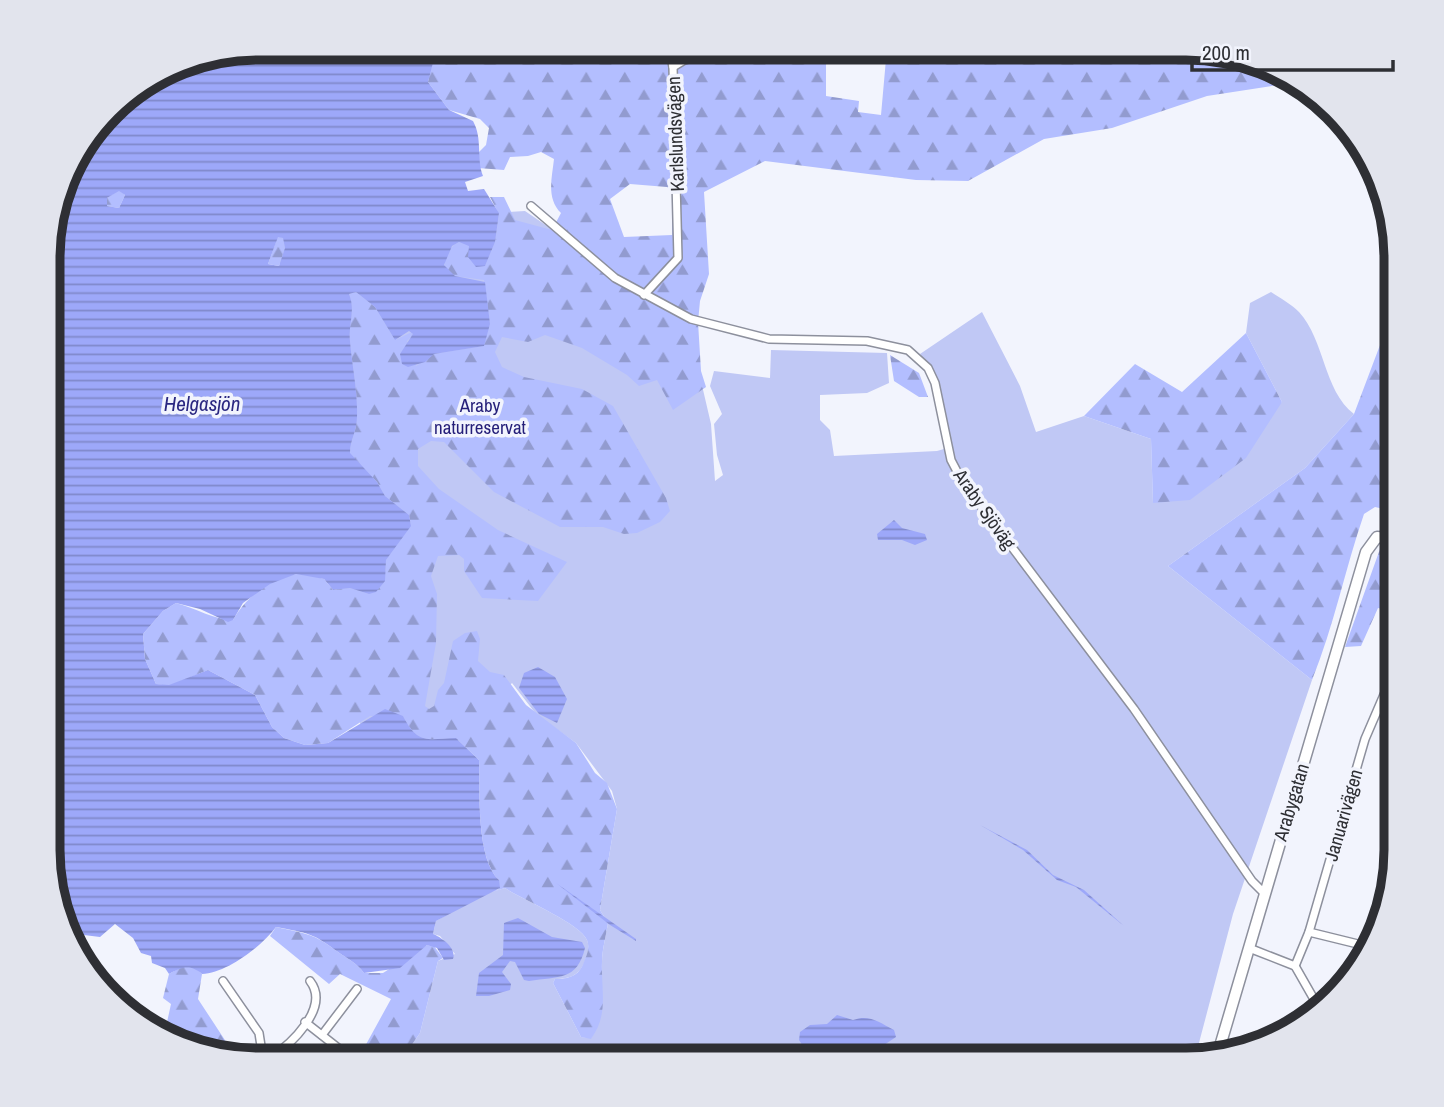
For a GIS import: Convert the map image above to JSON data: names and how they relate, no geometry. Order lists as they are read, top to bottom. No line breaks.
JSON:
{"streets":{"street":["Karlslundsvägen","Araby Sjöväg","Arabygatan","Januarivägen"]},"crossings":[["Karlslundsvägen","Araby Sjöväg"],["Araby Sjöväg","Arabygatan"]],"water":["Helgasjön"],"parks":["Araby naturreservat"],"scale_bar":"200 m"}
